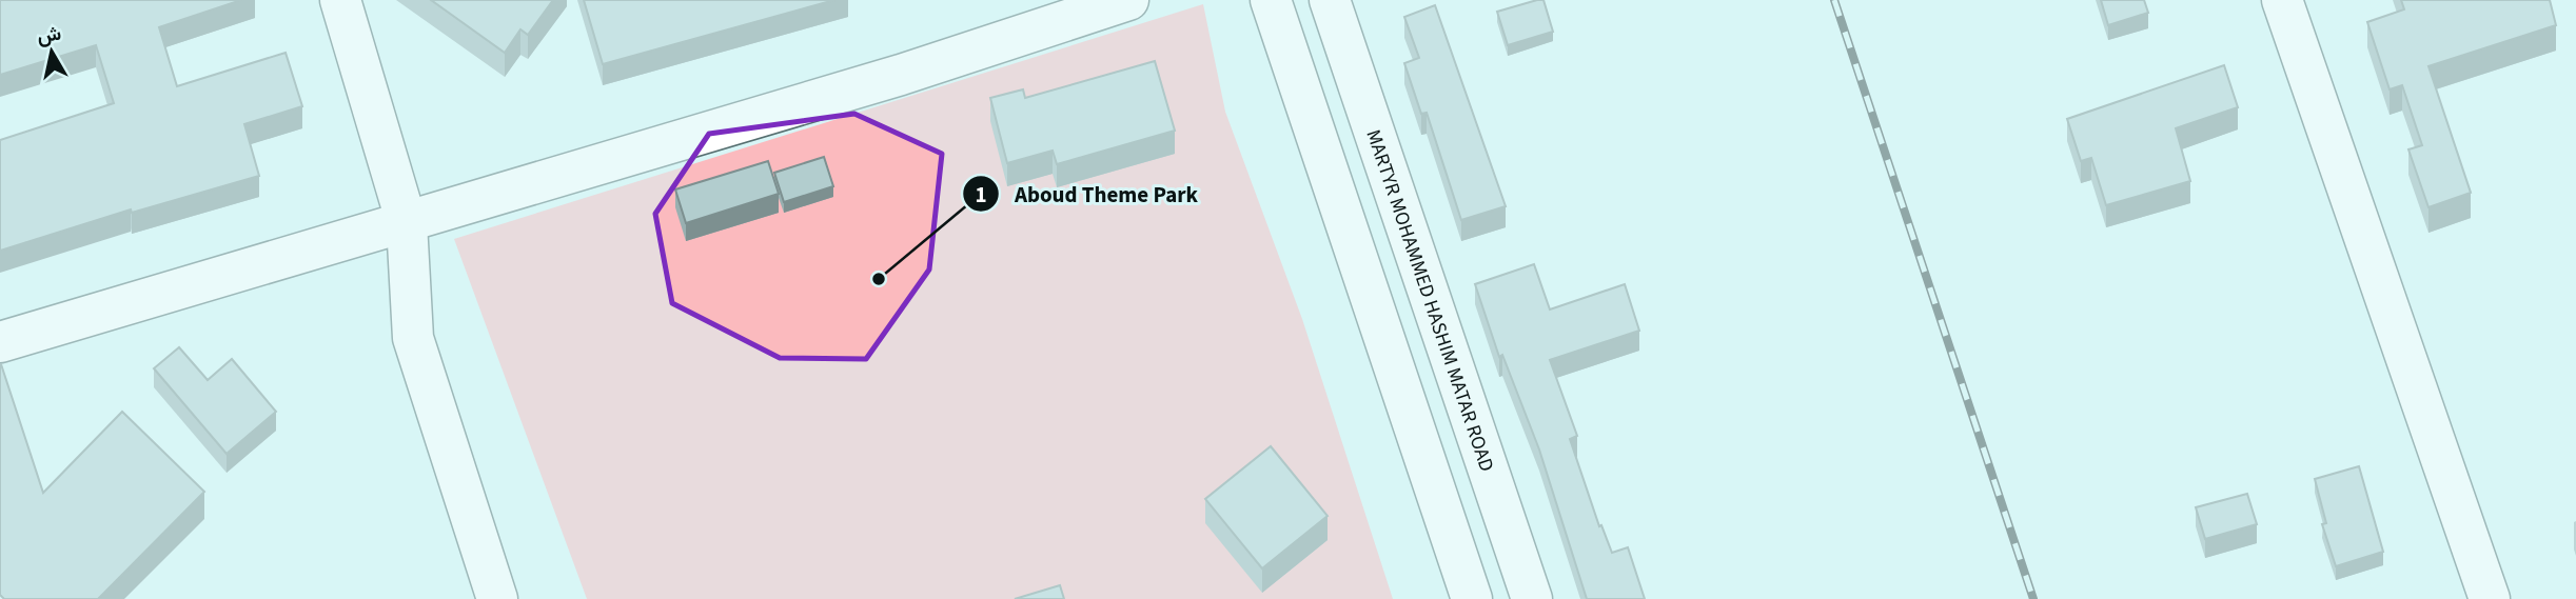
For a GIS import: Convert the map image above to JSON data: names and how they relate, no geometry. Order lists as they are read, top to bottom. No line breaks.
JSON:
{"streets":{"street":["MARTYR MOHAMMED HASHIM MATAR ROAD"]},"places":["Aboud Theme Park"],"north":"top"}
